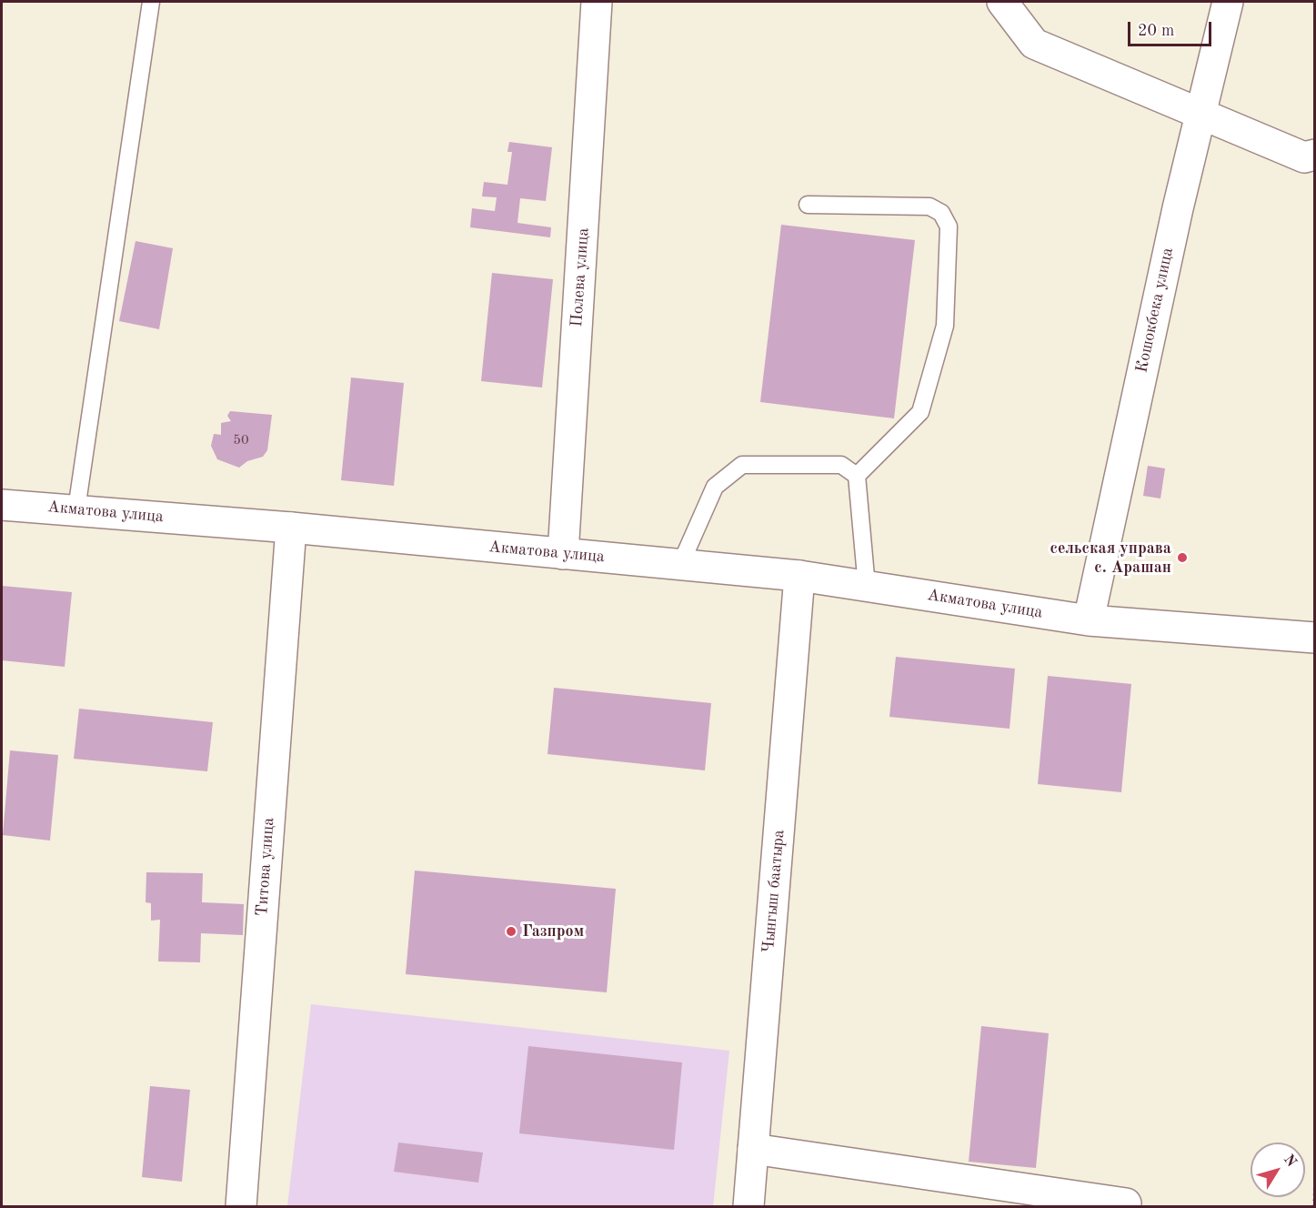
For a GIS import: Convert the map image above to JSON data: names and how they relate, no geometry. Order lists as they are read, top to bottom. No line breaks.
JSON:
{"streets":{"street":["Полева улица","Кошокбека улица","Акматова улица","Титова улица","Чынгыш баатыра"]},"crossings":[["Полева улица","Акматова улица"],["Кошокбека улица","Акматова улица"],["Акматова улица","Титова улица"],["Акматова улица","Чынгыш баатыра"]],"places":["сельская управа с. Арашан","Газпром"],"house_numbers":["50"],"scale_bar":"20 m","north":"top right"}
